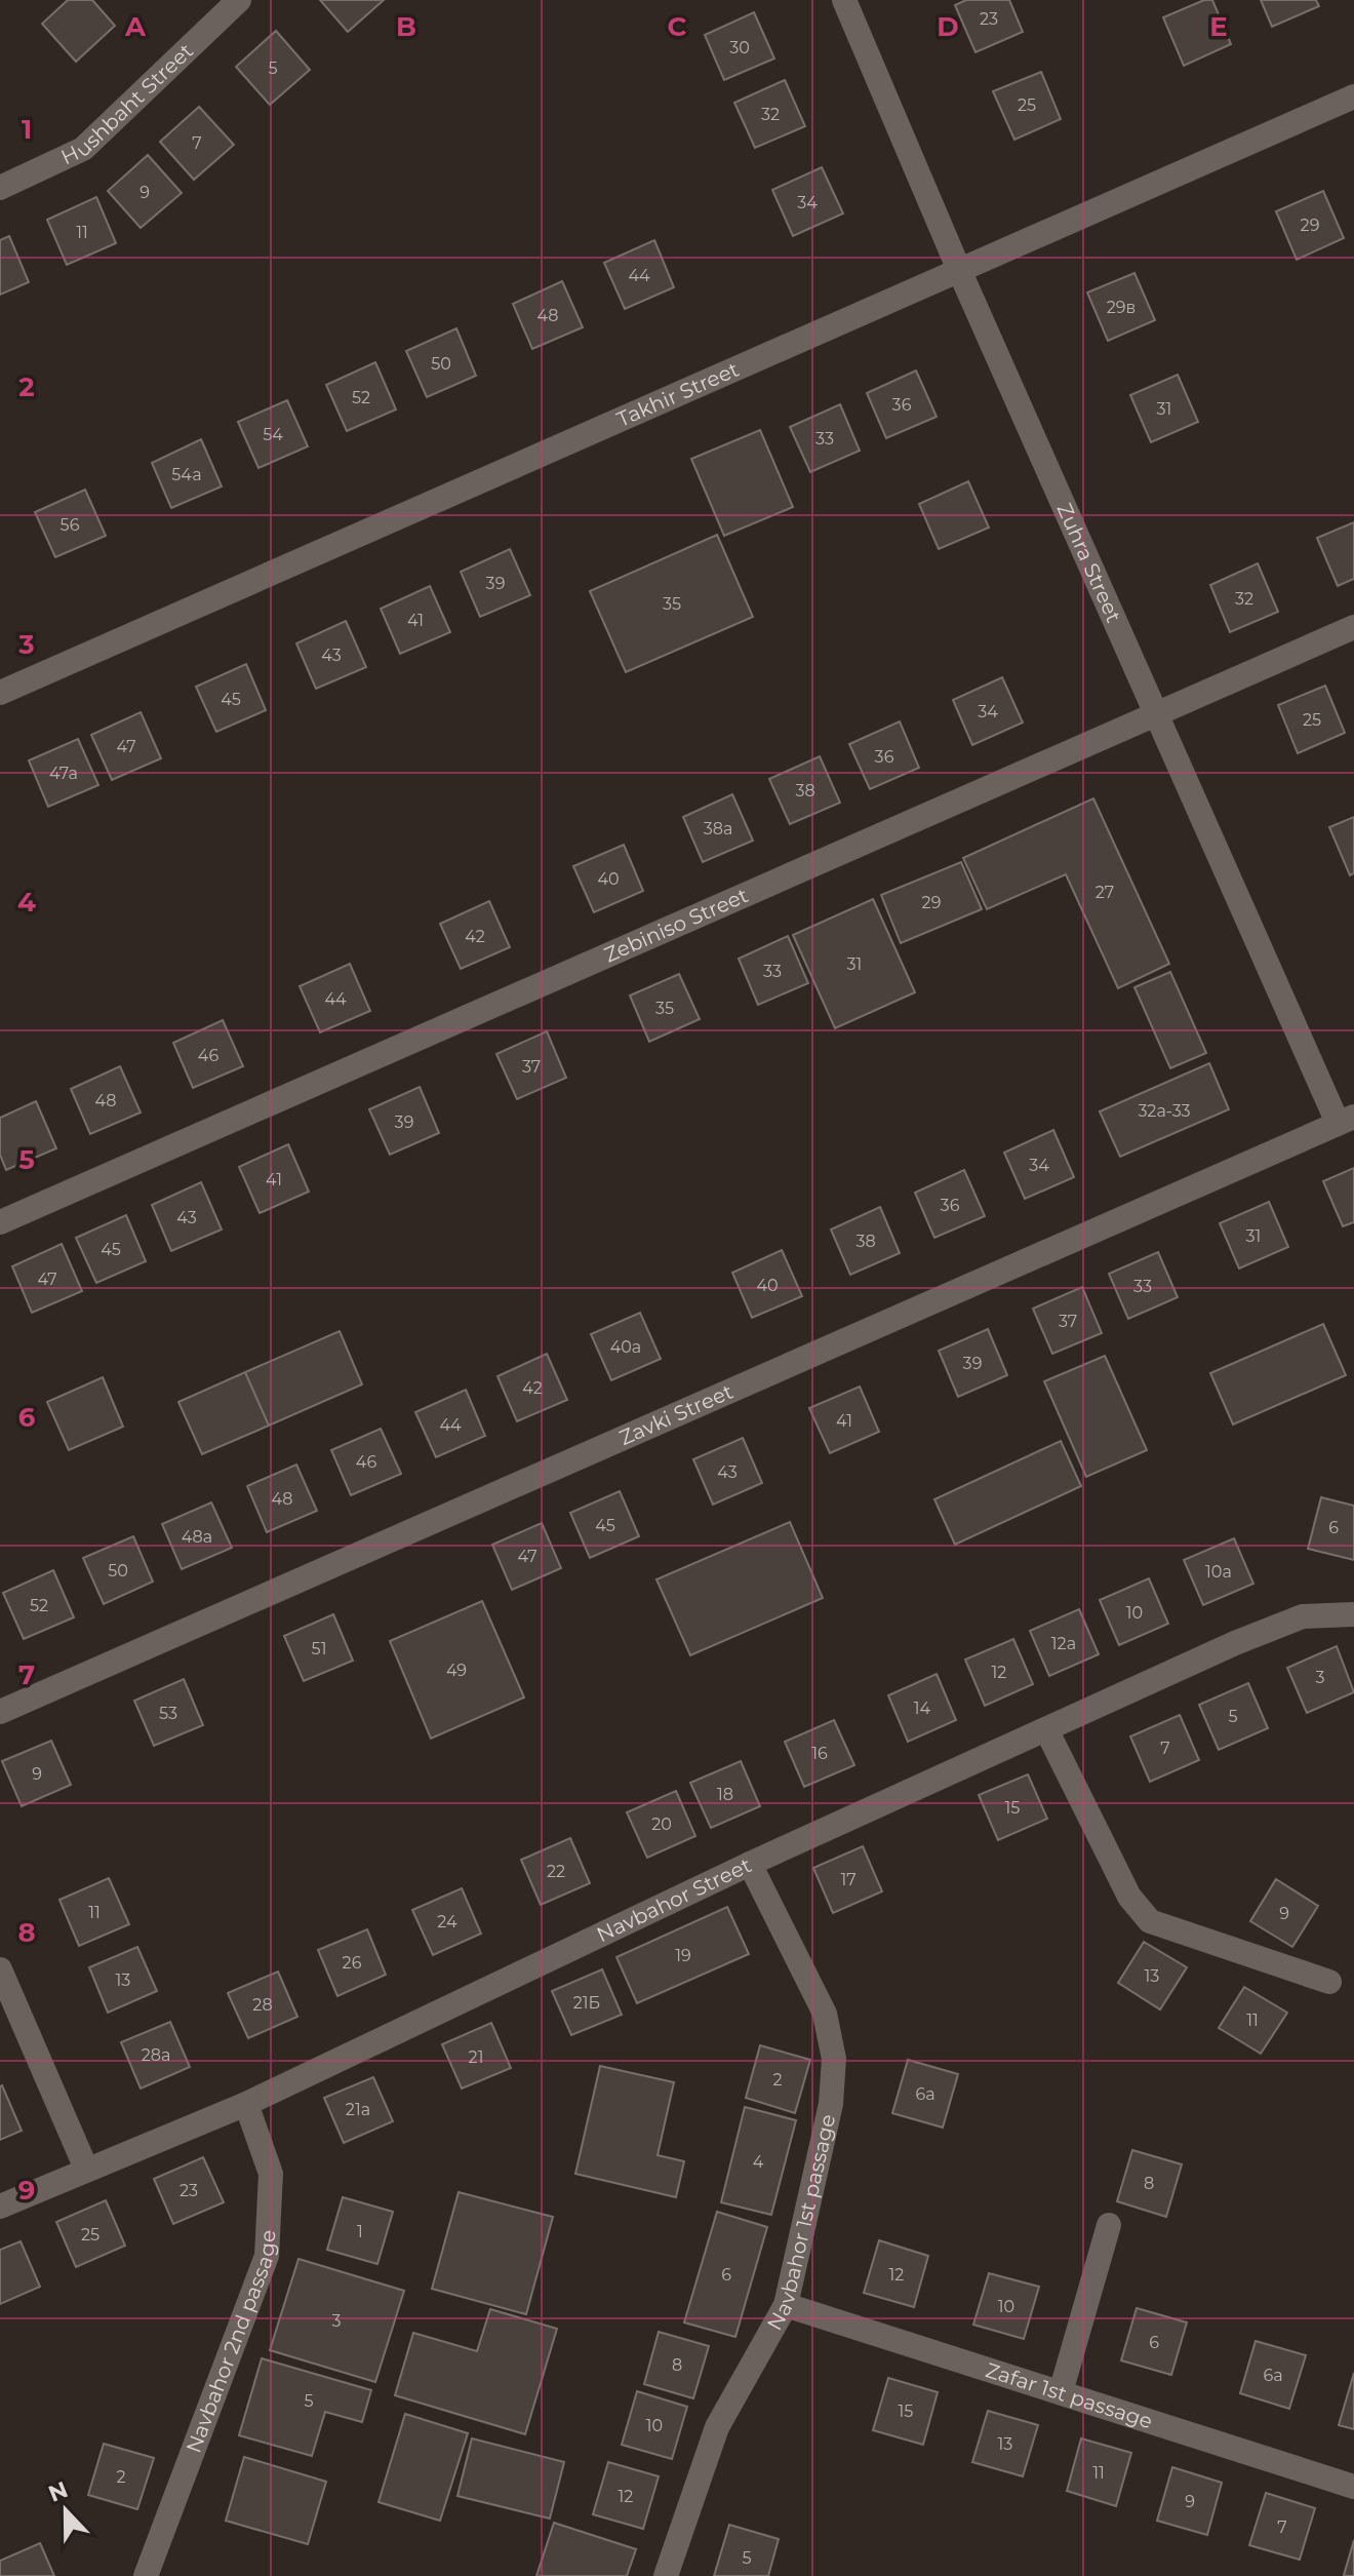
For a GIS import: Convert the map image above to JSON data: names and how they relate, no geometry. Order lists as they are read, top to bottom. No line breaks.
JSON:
{"streets":{"street":["Hushbaht Street","Takhir Street","Zuhra Street","Zebiniso Street","Zavki Street","Navbahor Street","Navbahor 1st passage","Navbahor 2nd passage","Zafar 1st passage"]},"crossings":[["Takhir Street","Zuhra Street"],["Zuhra Street","Zebiniso Street"],["Zuhra Street","Zavki Street"],["Navbahor Street","Navbahor 1st passage"],["Navbahor Street","Navbahor 2nd passage"],["Navbahor 1st passage","Zafar 1st passage"]],"house_numbers":["23","30","5","25","32","7","9","34","29","11","44","29в","48","50","52","36","31","54","33","54a","56","39","32","35","41","43","45","34","25","47","36","47a","38","38a","40","27","29","42","31","33","44","35","46","37","48","32a-33","39","34","41","36","43","31","38","45","47","40","33","37","40a","39","42","41","44","46","43","48","45","6","48a","47","50","10a","52","10","12a","51","49","12","3","14","53","5","7","16","9","18","15","20","22","17","11","9","24","19","26","13","13","21Б","28","11","28a","21","2","6a","21a","4","8","23","1","25","6","12","10","3","6","8","6a","5","15","10","13","11","2","12","9","7","5"],"north":"top","grid":{"columns":["A","B","C","D","E"],"rows":["1","2","3","4","5","6","7","8","9"]}}
